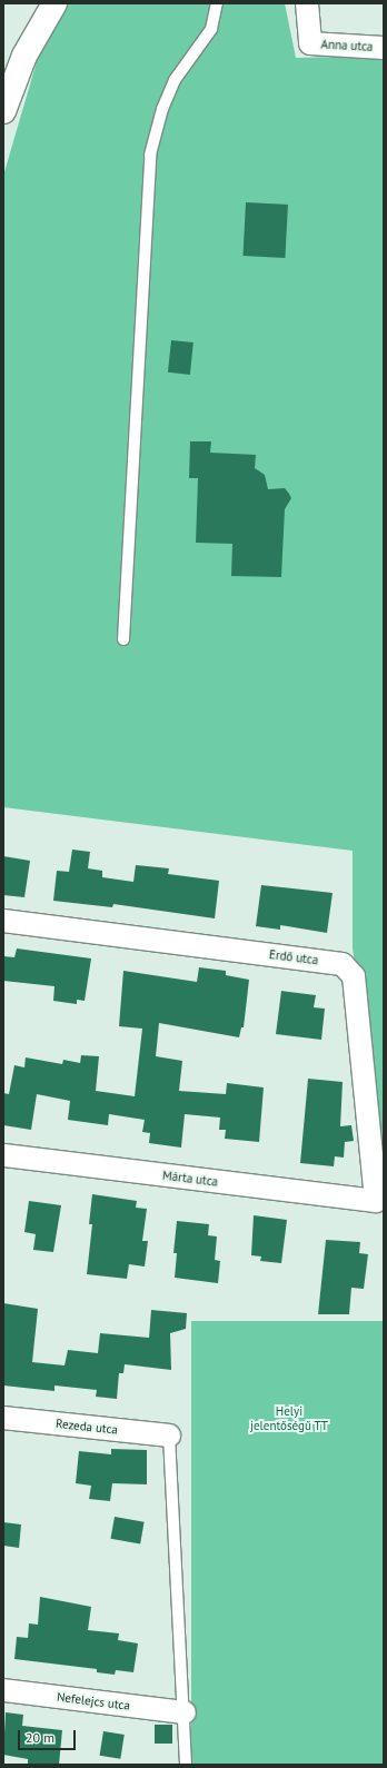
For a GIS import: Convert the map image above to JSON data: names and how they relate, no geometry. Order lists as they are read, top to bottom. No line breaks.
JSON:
{"streets":{"street":["Anna utca","Erdő utca","Márta utca","Rezeda utca","Nefelejcs utca"]},"crossings":[["Erdő utca","Márta utca"]],"parks":["Helyi jelentőségű TT"],"scale_bar":"20 m"}
